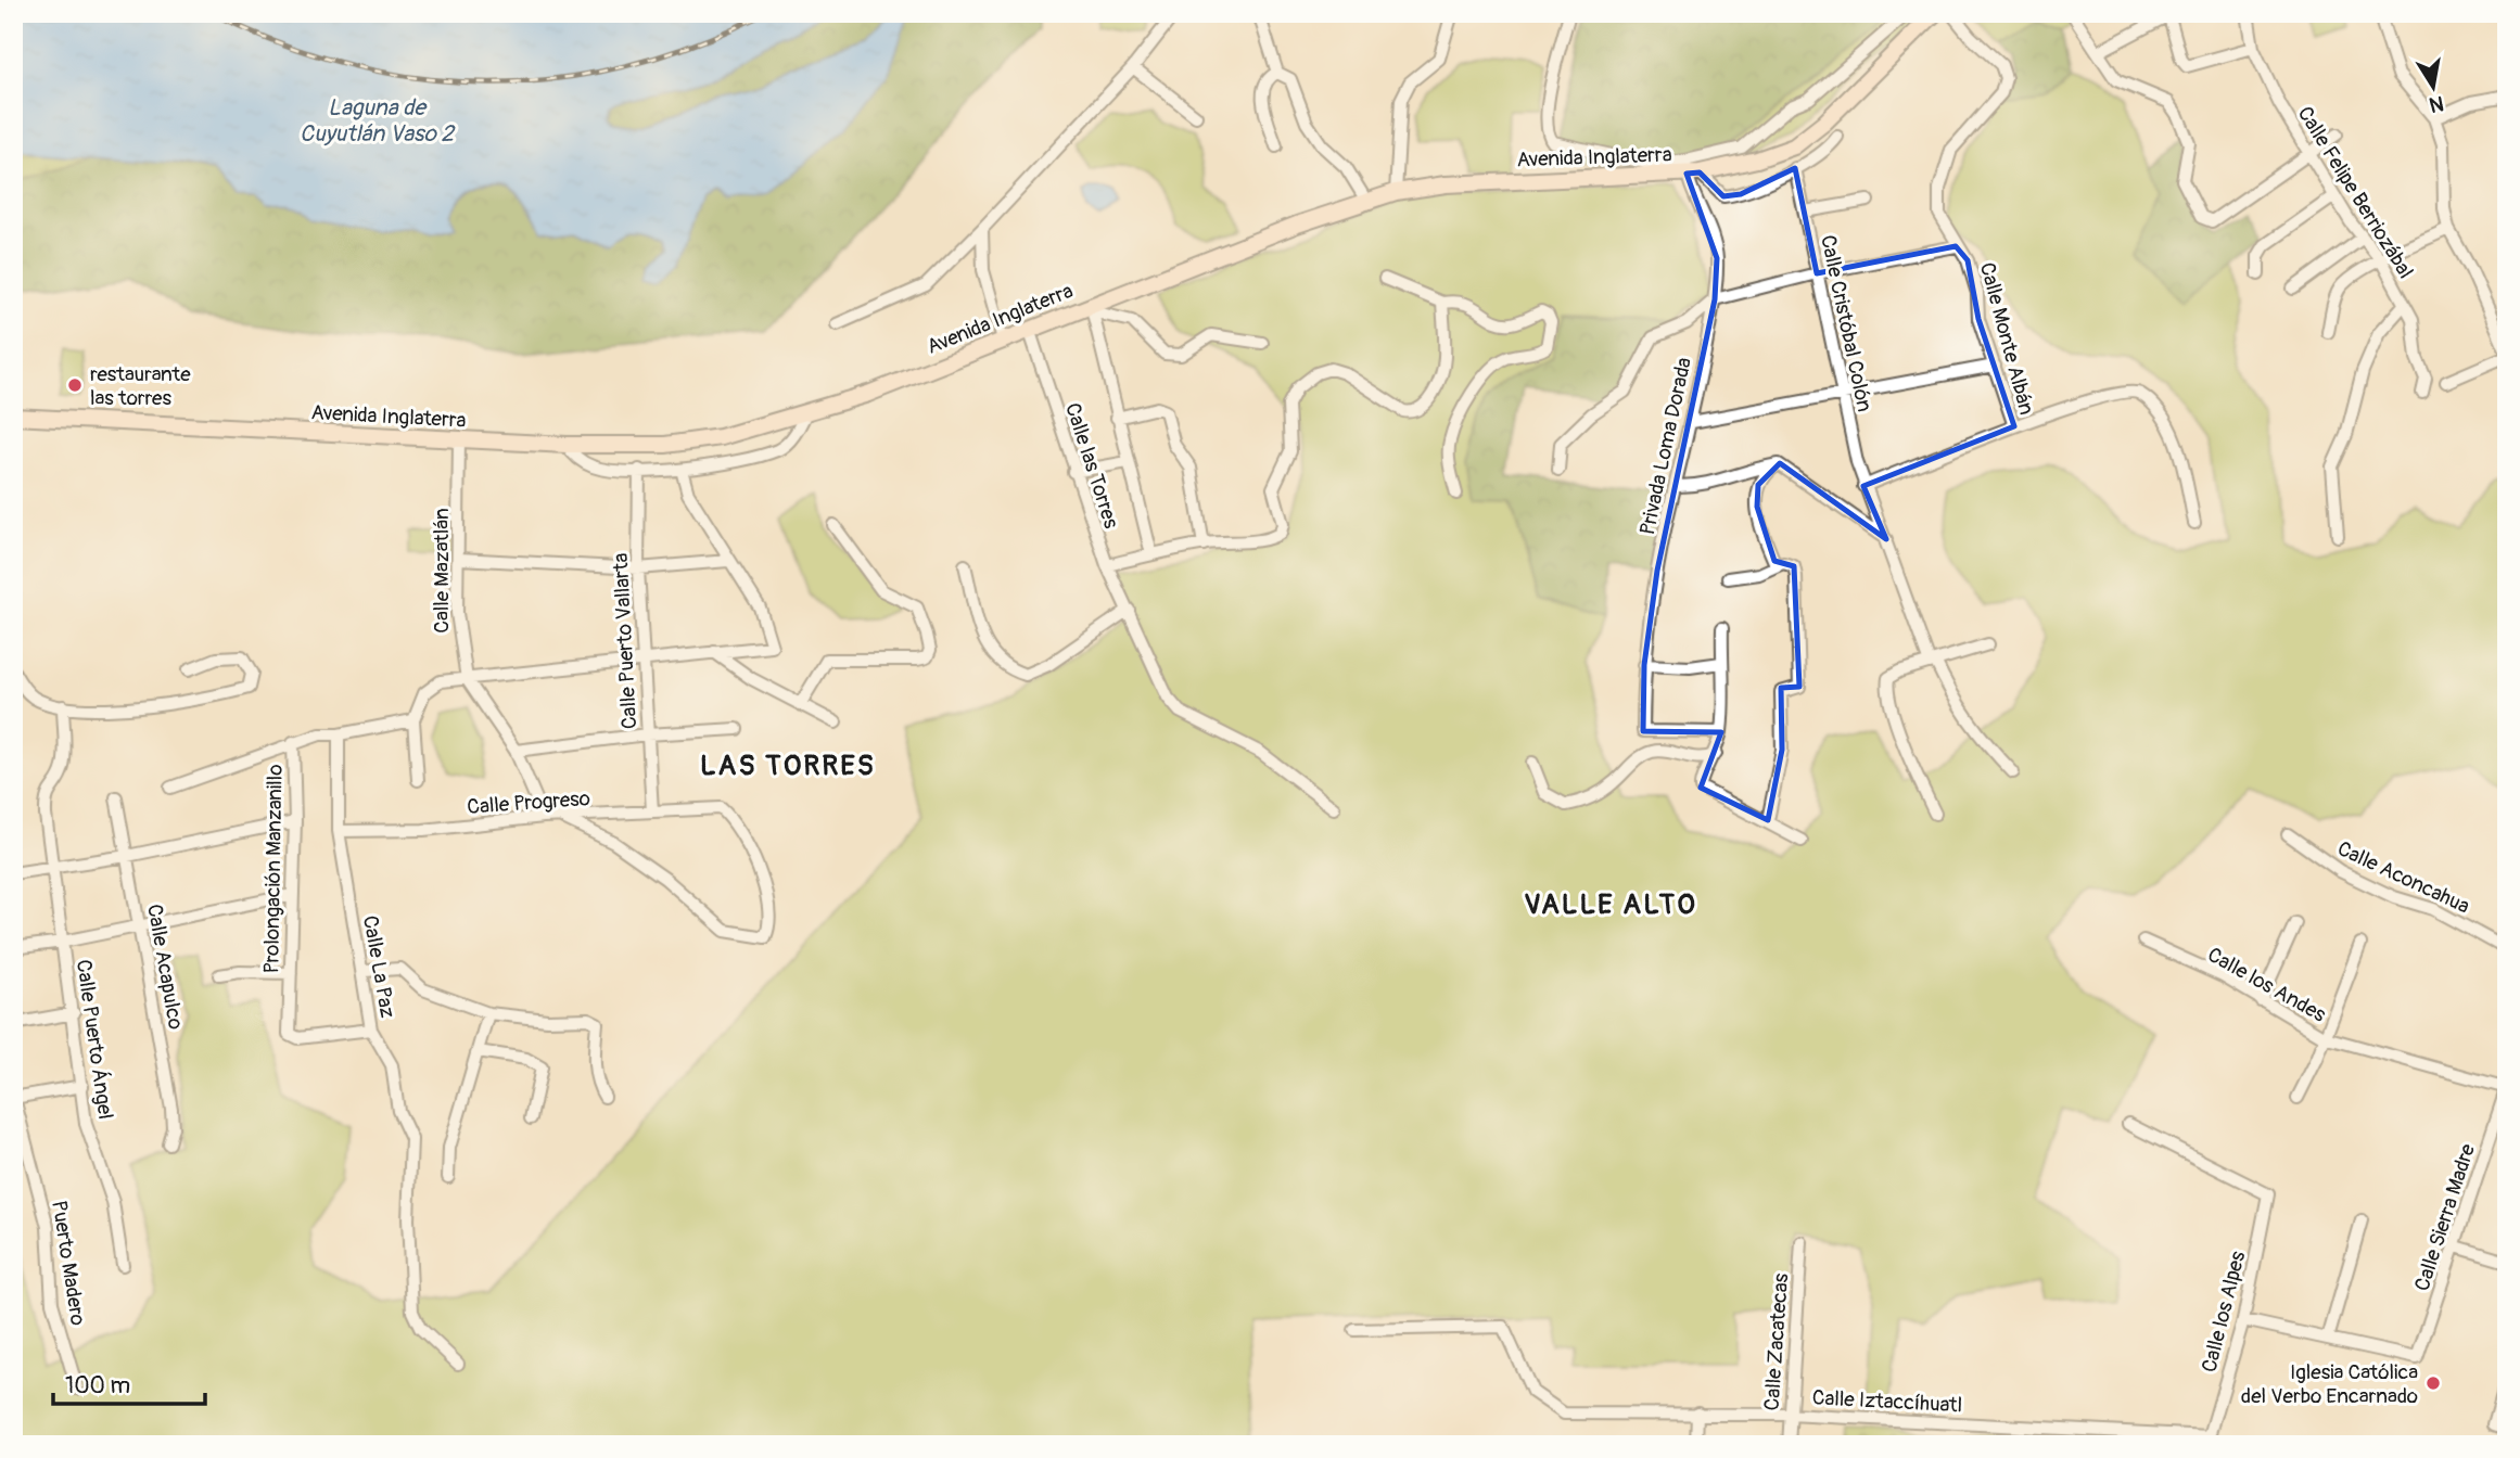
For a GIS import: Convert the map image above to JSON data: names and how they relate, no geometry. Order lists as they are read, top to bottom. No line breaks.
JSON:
{"streets":{"main road":["Avenida Inglaterra"],"street":["Calle Felipe Berriozábal","Calle Cristóbal Colón","Calle Monte Albán","Privada Loma Dorada","Calle las Torres","Calle Mazatlán","Calle Puerto Vallarta","Calle Progreso","Prolongación Manzanillo","Calle Aconcahua","Calle Acapulco","Calle La Paz","Calle los Andes","Calle Puerto Ángel","Calle Sierra Madre","Puerto Madero","Calle los Alpes","Calle Zacatecas","Calle Iztaccíhuatl"]},"crossings":[["Avenida Inglaterra","Privada Loma Dorada"],["Avenida Inglaterra","Calle las Torres"],["Avenida Inglaterra","Calle Mazatlán"],["Calle Cristóbal Colón","Calle Monte Albán"],["Calle Mazatlán","Calle Progreso"],["Calle Puerto Vallarta","Calle Progreso"],["Calle Progreso","Calle La Paz"],["Prolongación Manzanillo","Calle La Paz"],["Calle los Andes","Calle Sierra Madre"],["Calle los Alpes","Calle Iztaccíhuatl"],["Calle Zacatecas","Calle Iztaccíhuatl"]],"districts":["LAS TORRES","VALLE ALTO"],"water":["Laguna de Cuyutlán Vaso 2"],"places":["restaurante las torres","Iglesia Católica del Verbo Encarnado"],"scale_bar":"100 m","north":"bottom"}
